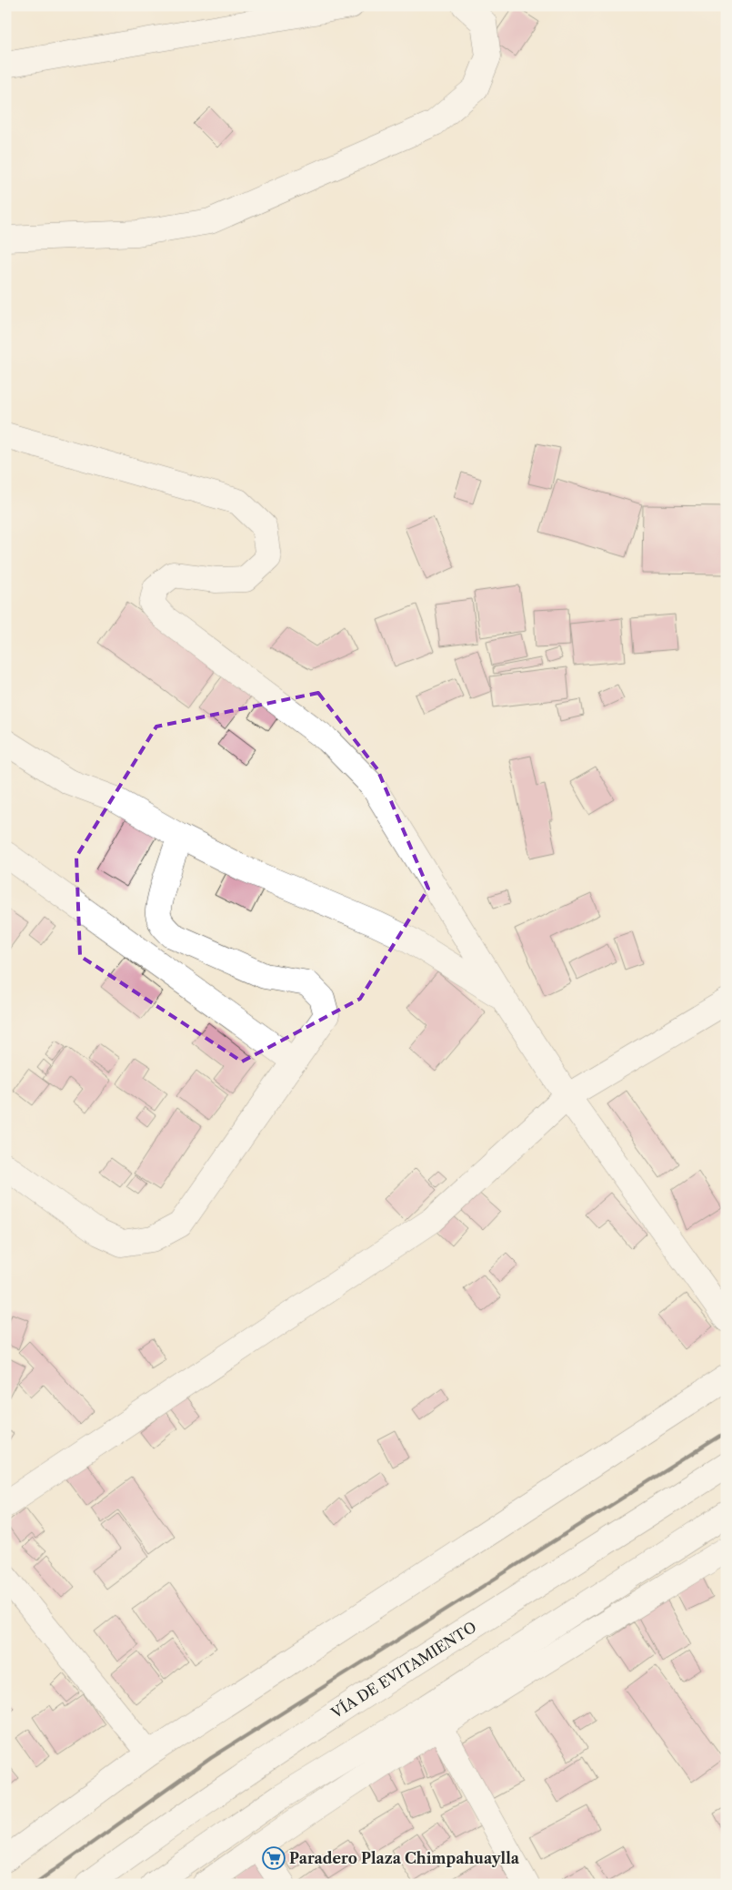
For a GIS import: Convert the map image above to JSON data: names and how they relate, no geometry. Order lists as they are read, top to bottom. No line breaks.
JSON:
{"streets":{"main road":["VÍA DE EVITAMIENTO"]},"places":{"supermarket":["Paradero Plaza Chimpahuaylla"]}}
